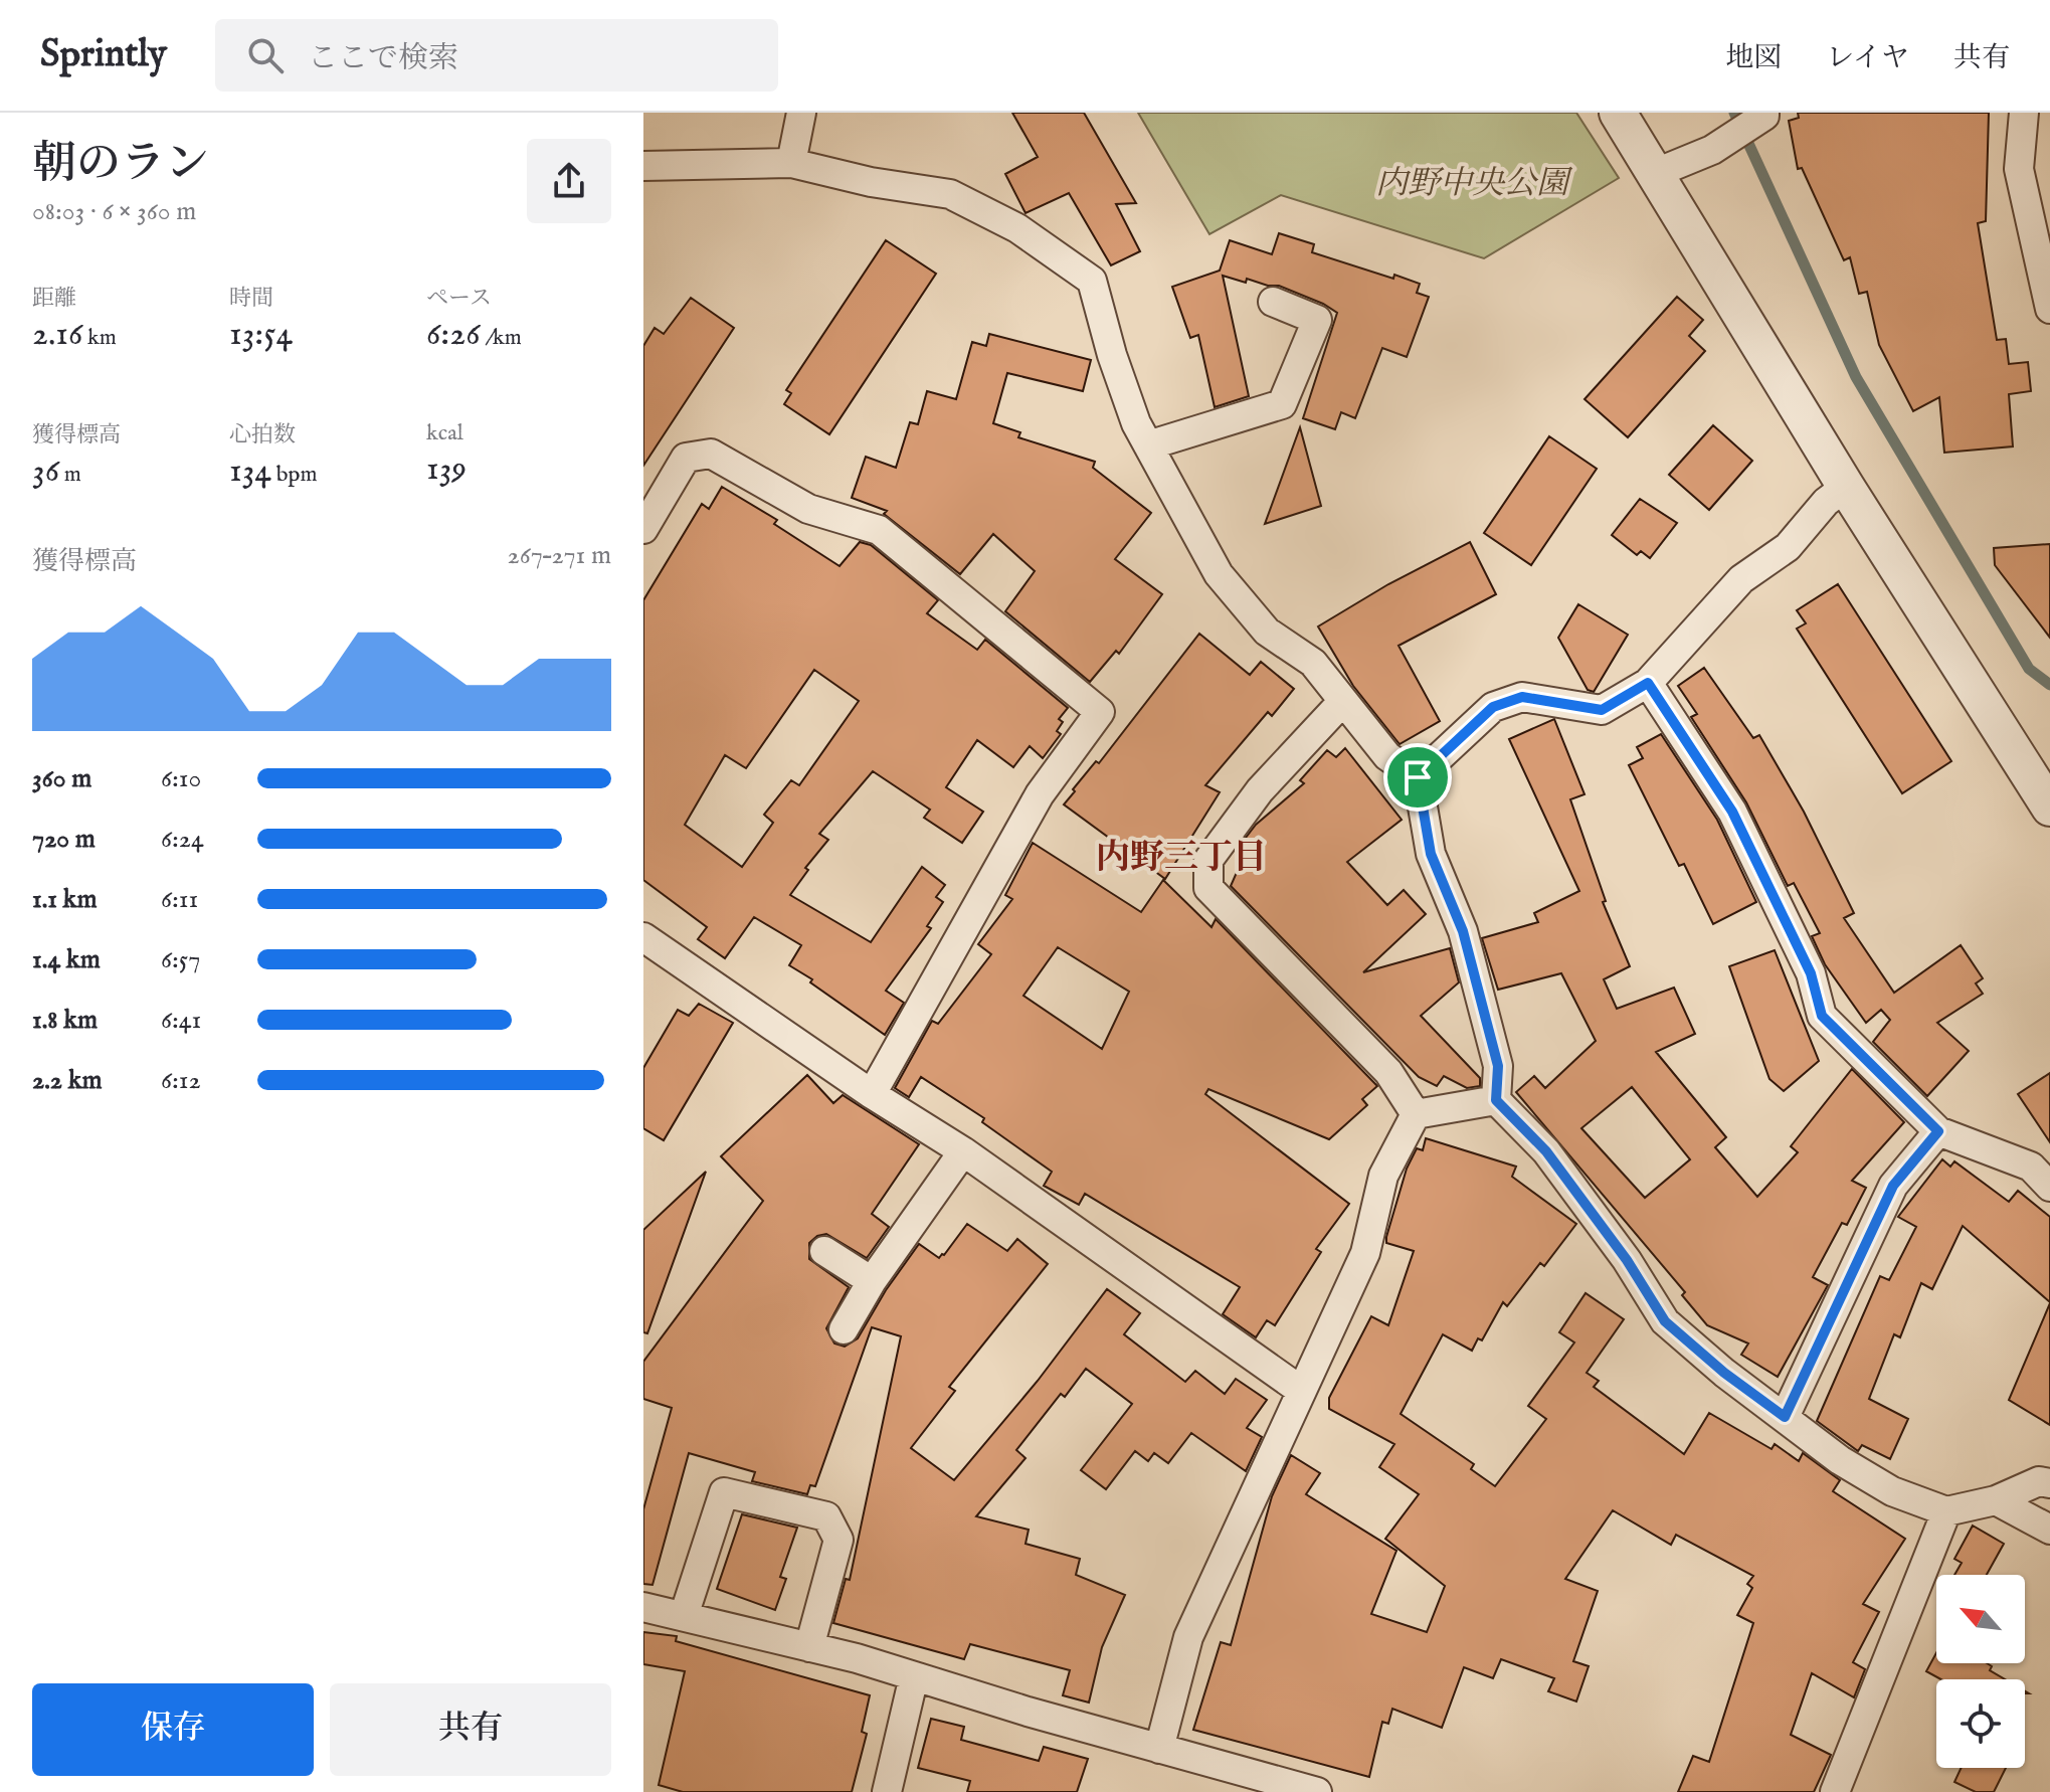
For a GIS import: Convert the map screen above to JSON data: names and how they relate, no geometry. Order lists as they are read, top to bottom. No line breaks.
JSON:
{"districts":["内野三丁目"],"parks":["内野中央公園"],"north":"top left","page":{"header":"Sprintly","search":"ここで検索","nav":["地図","レイヤ","共有"],"heading":["朝のラン","08:03 · 6 × 360 m"],"stats":[["距離","2.16 km"],["時間","13:54"],["ペース","6:26 /km"],["獲得標高","36 m"],["心拍数","134 bpm"],["kcal","139"]],"chart":["獲得標高","267–271 m"],"list":[{"name":"360 m","note":"6:10"},{"name":"720 m","note":"6:24"},{"name":"1.1 km","note":"6:11"},{"name":"1.4 km","note":"6:57"},{"name":"1.8 km","note":"6:41"},{"name":"2.2 km","note":"6:12"}],"buttons":["保存","共有"]}}
